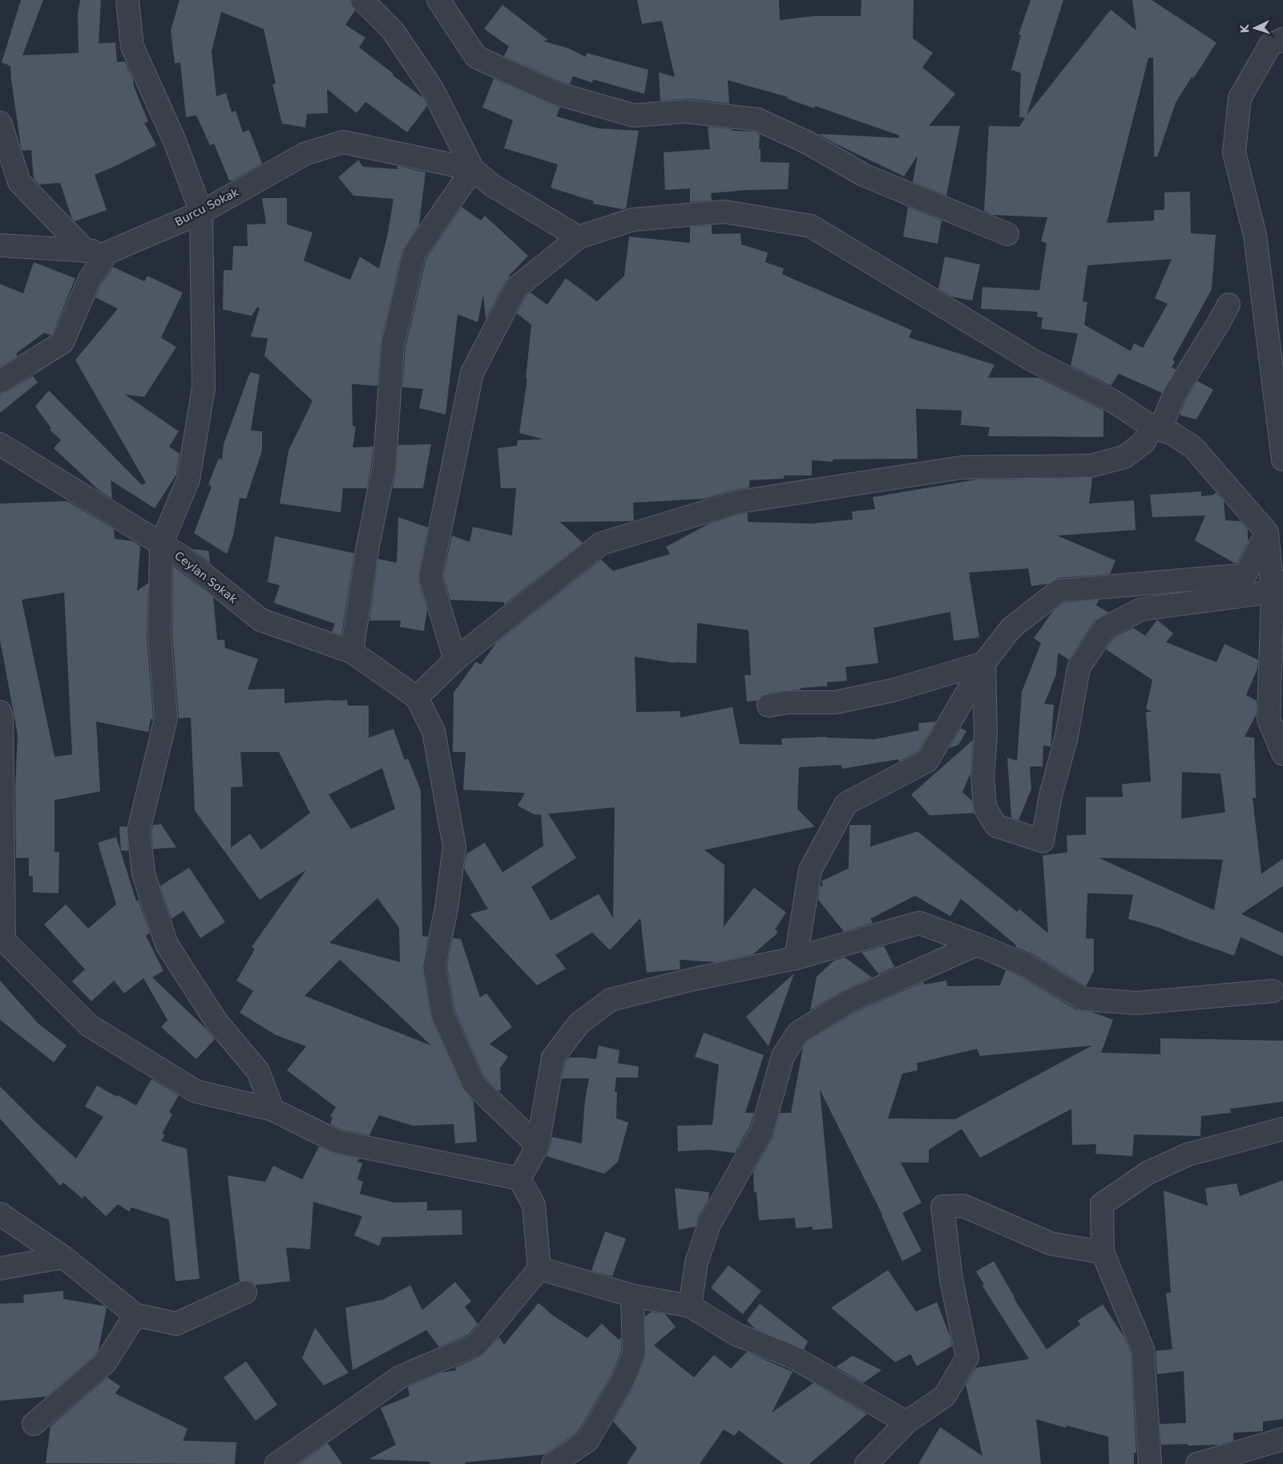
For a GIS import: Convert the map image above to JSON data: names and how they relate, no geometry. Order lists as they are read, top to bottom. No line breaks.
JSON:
{"streets":{"street":["Burcu Sokak","Ceylan Sokak"]},"north":"left"}
